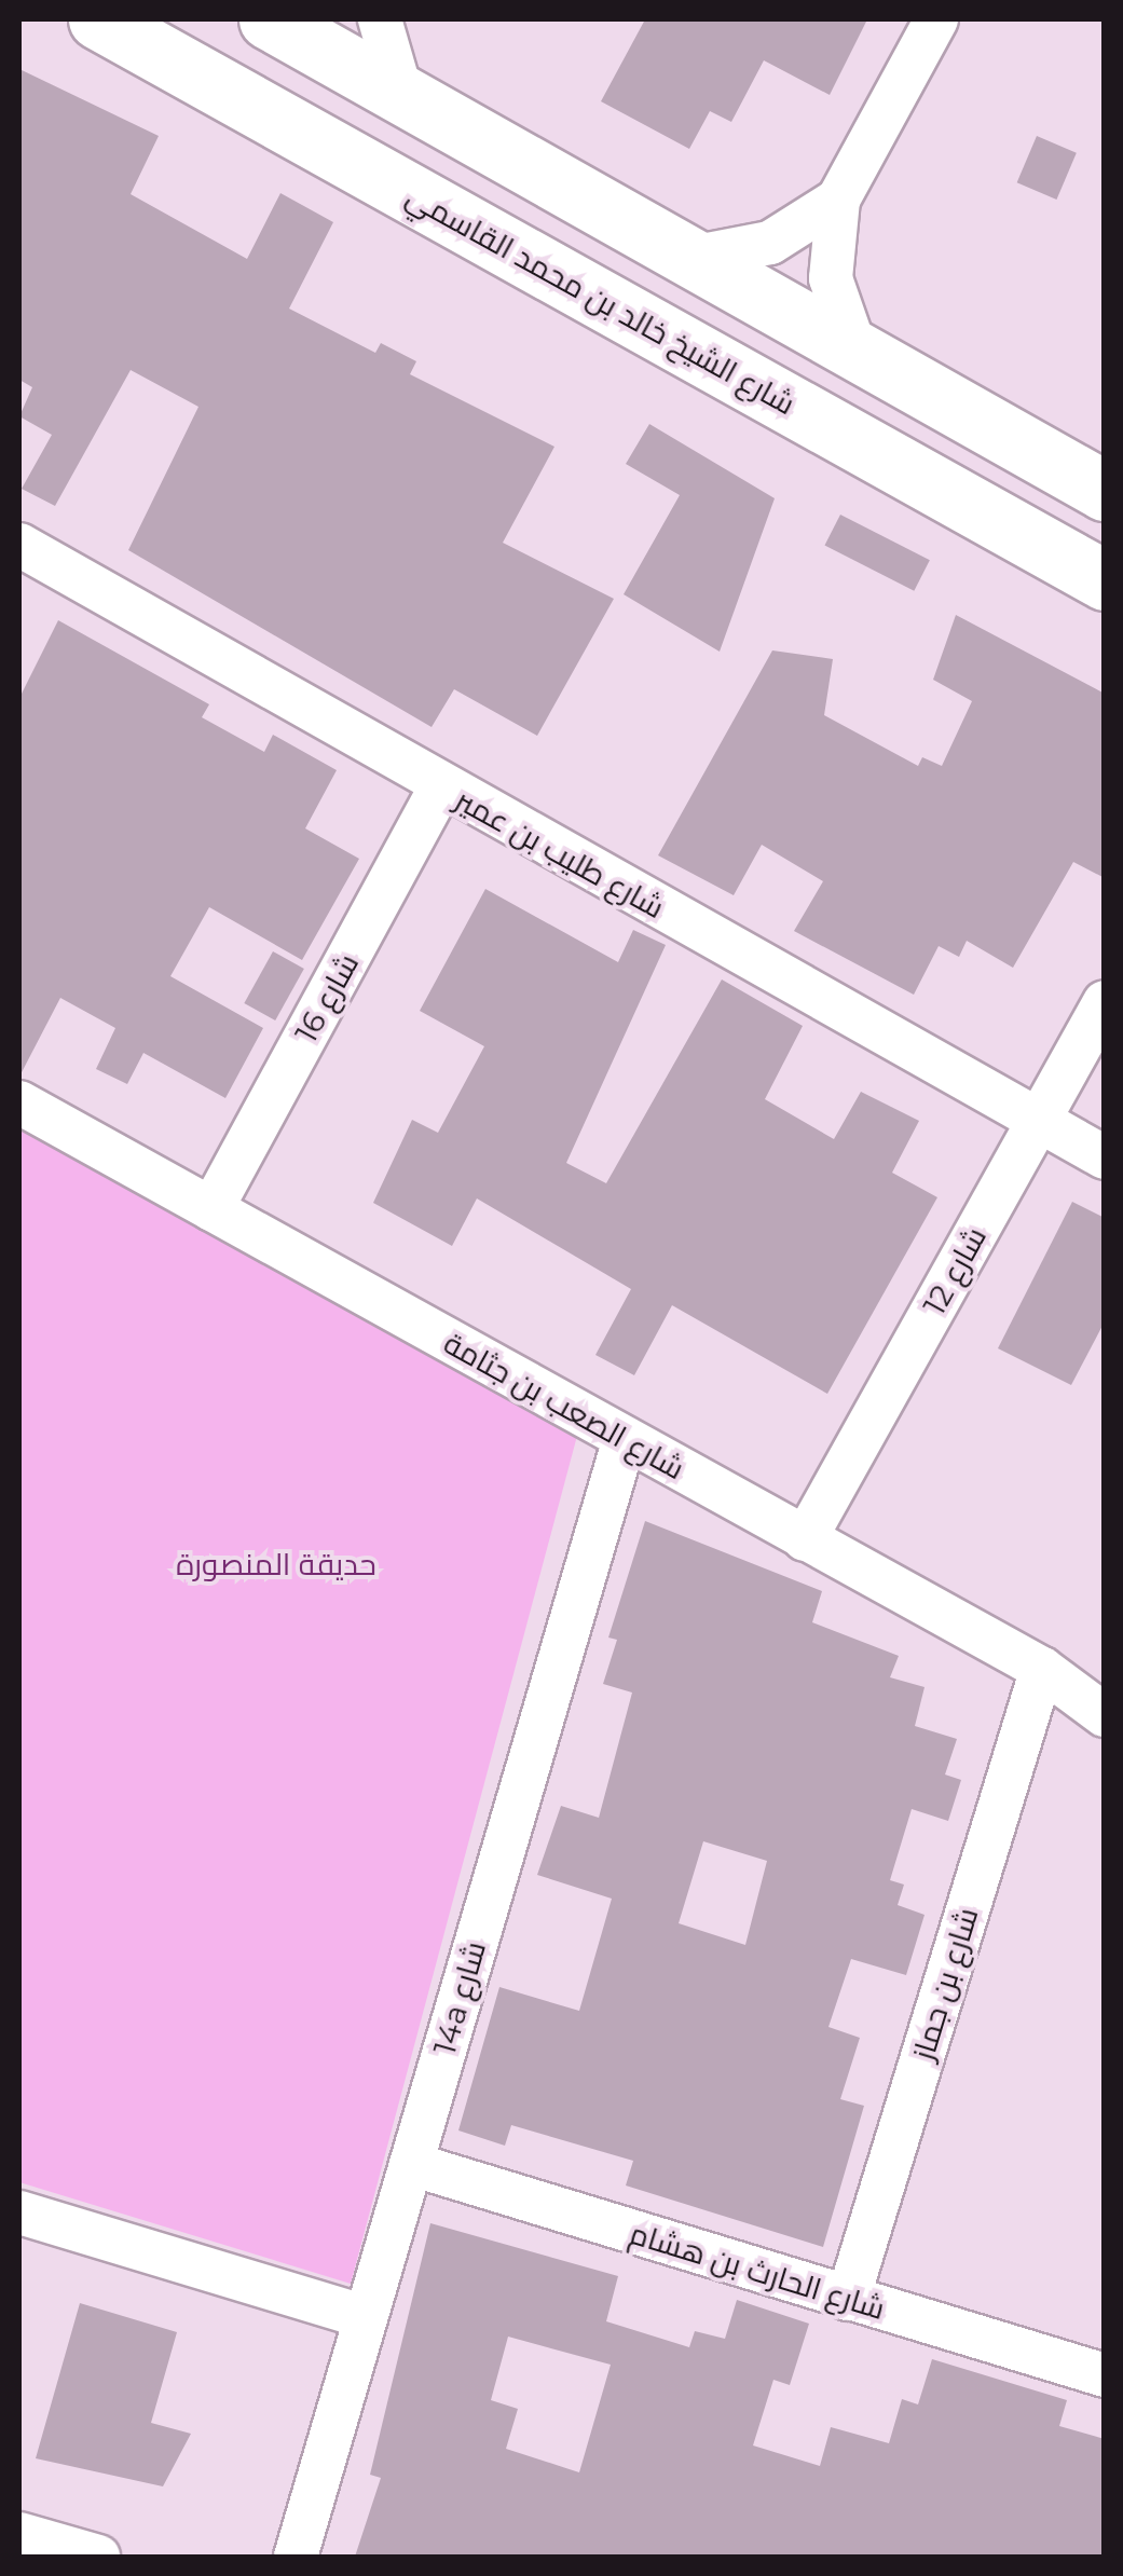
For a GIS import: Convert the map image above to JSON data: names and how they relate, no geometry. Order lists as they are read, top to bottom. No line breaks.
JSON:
{"streets":{"main road":["شارع الشيخ خالد بن محمد القاسمي"],"street":["شارع طليب بن عمير","شارع 16","شارع 12","شارع الصعب بن جثامة","شارع بن جماز","14a شارع","شارع الحارث بن هشام"]},"crossings":[["شارع طليب بن عمير","شارع 16"],["شارع طليب بن عمير","شارع 12"],["شارع 16","شارع الصعب بن جثامة"],["شارع 12","شارع الصعب بن جثامة"],["شارع الصعب بن جثامة","شارع بن جماز"],["شارع الصعب بن جثامة","14a شارع"],["شارع بن جماز","شارع الحارث بن هشام"],["14a شارع","شارع الحارث بن هشام"]],"parks":["حديقة المنصورة"]}
